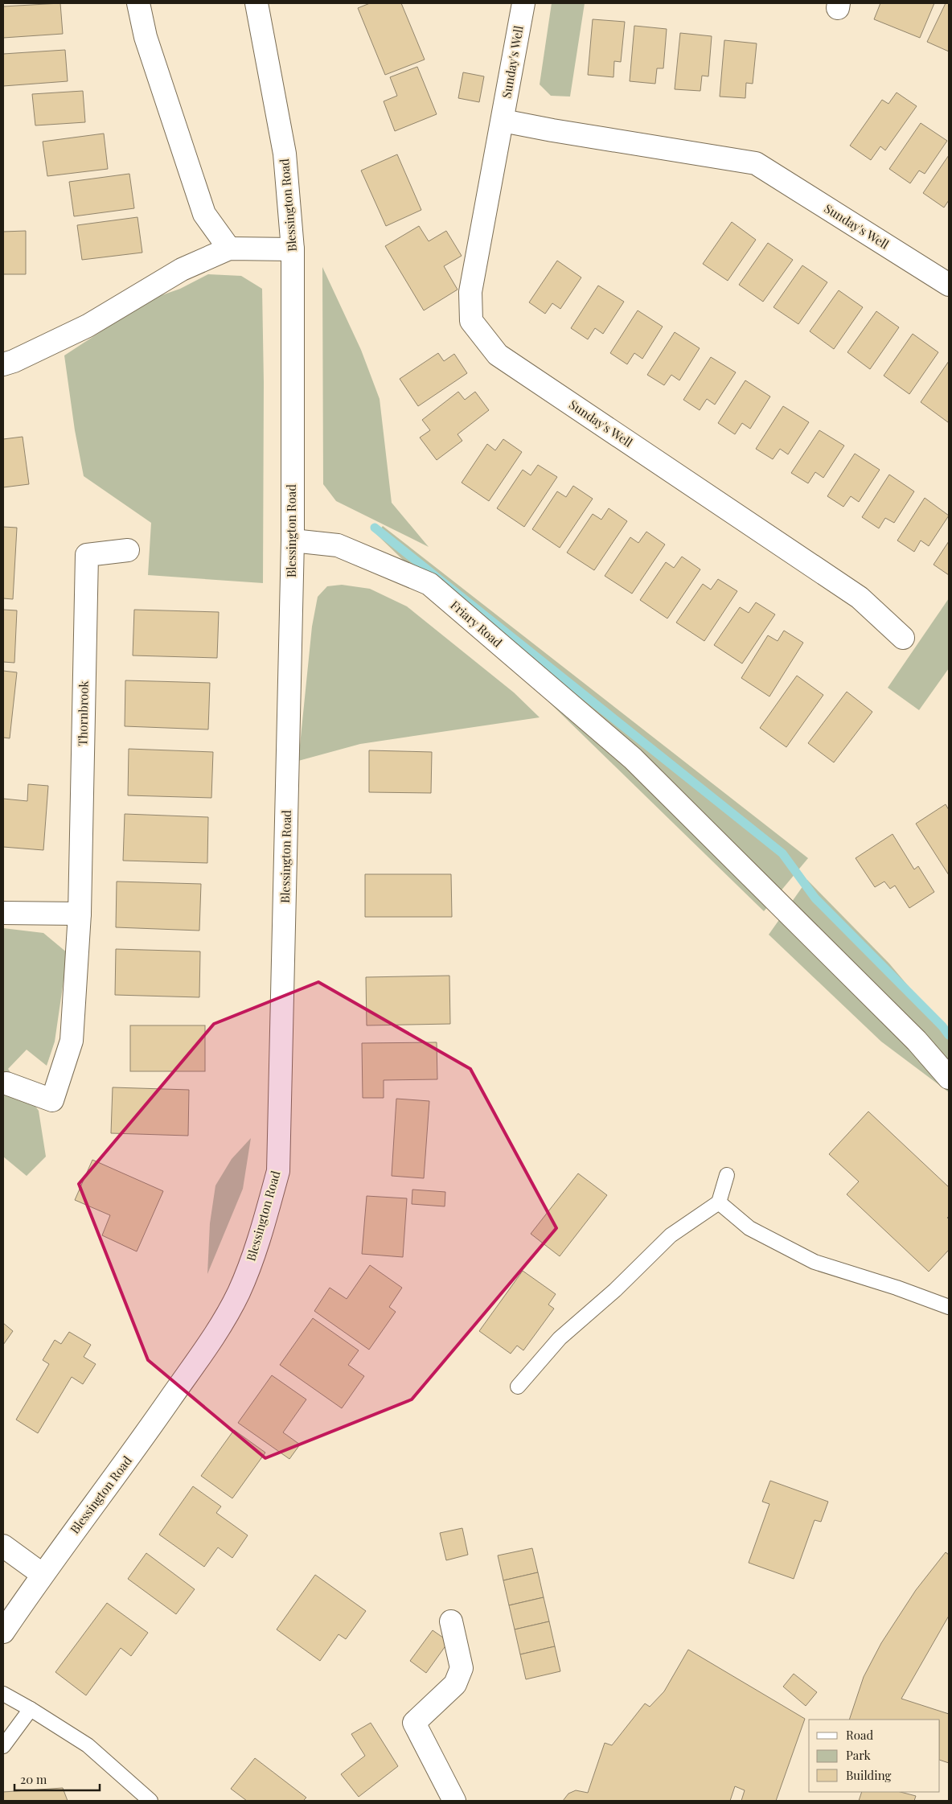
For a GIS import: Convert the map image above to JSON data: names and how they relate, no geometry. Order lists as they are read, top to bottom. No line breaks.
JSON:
{"streets":{"street":["Sunday's Well","Blessington Road","Friary Road","Thornbrook"]},"crossings":[["Blessington Road","Friary Road"]],"legend":["Road","Park","Building"],"scale_bar":"20 m"}
